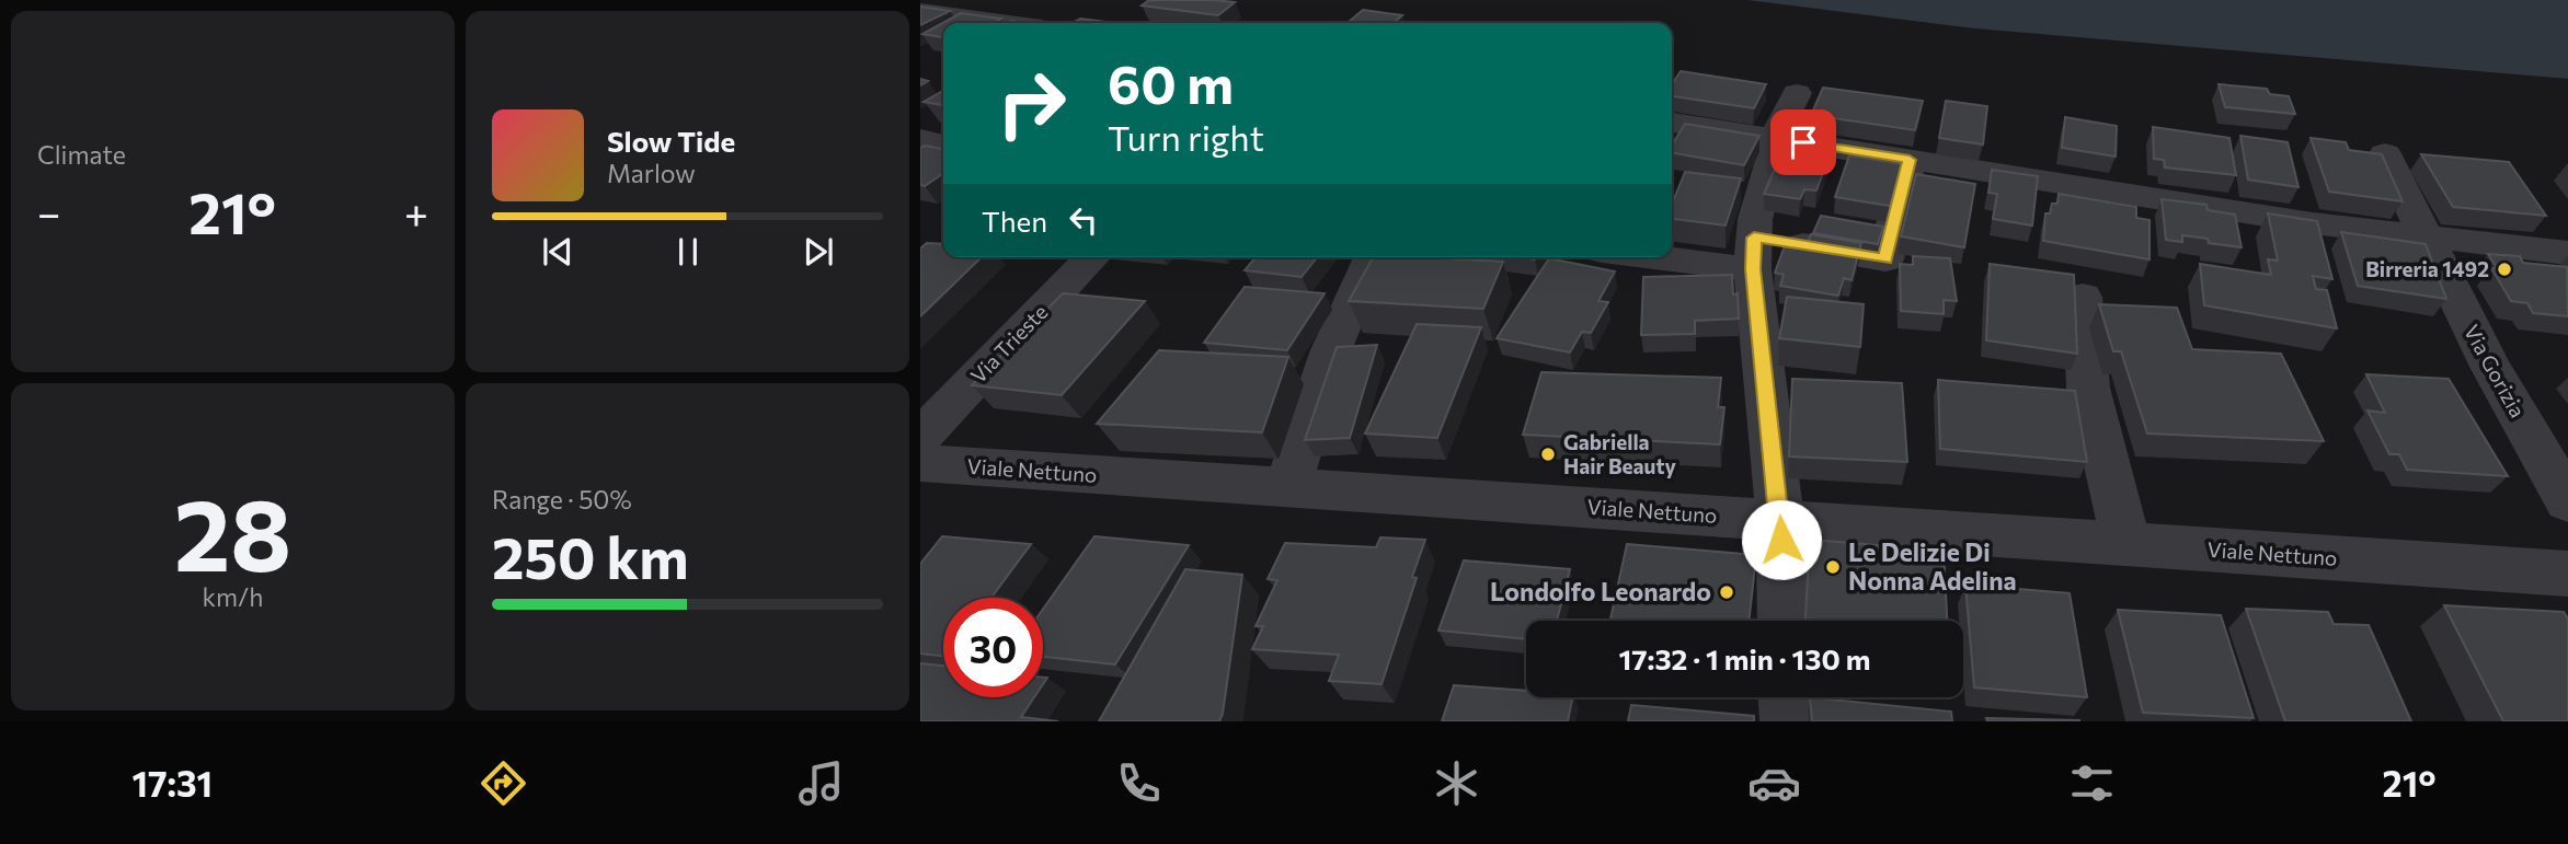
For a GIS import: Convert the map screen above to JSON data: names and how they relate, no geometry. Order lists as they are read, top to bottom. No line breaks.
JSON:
{"streets":{"street":["Via Trieste","Via Gorizia","Viale Nettuno"]},"places":["Birreria 1492","Gabriella Hair Beauty","Le Delizie Di Nonna Adelina","Londolfo Leonardo"],"page":{"tile":["Climate",["28","km/h"],["Range · 50%","250 km"]],"turn":["60 m","Turn right"],"song":["Slow Tide","Marlow"],"heat":["−","21°","+"],"then":"Then","limit":"30","trip":"17:32 · 1 min · 130 m","tabs":["17:31","21°"]}}
